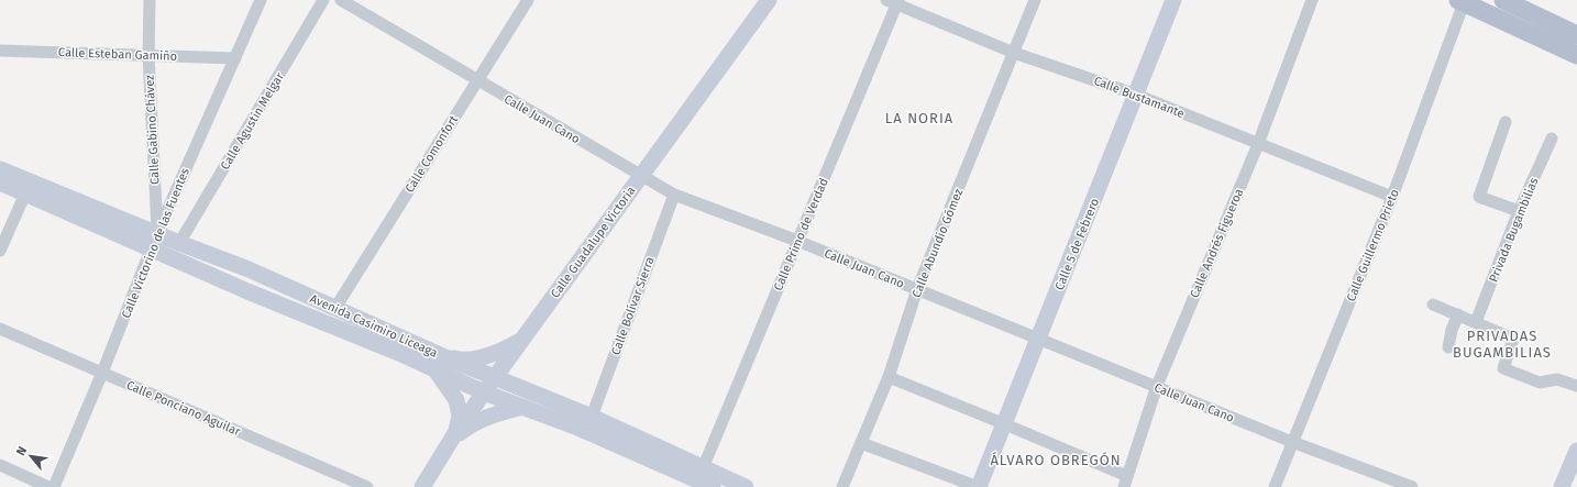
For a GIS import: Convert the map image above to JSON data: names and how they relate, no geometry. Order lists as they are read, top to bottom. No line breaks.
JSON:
{"streets":{"main road":["Calle Guadalupe Victoria","Calle 5 de Febrero","Avenida Casimiro Liceaga"],"street":["Calle Esteban Gamiño","Calle Bustamante","Calle Juan Cano","Calle Agustín Melgar","Calle Gabino Chávez","Calle Comonfort","Privada Bugambilias","Calle Primo de Verdad","Calle Victorino de las Fuentes","Calle Abundio Gómez","Calle Andrés Figueroa","Calle Guillermo Prieto","Calle Bolívar Sierra","Calle Ponciano Aguilar"]},"crossings":[["Calle Esteban Gamiño","Calle Gabino Chávez"],["Calle Esteban Gamiño","Calle Victorino de las Fuentes"],["Calle Bustamante","Calle Primo de Verdad"],["Calle Bustamante","Calle Abundio Gómez"],["Calle Bustamante","Calle Andrés Figueroa"],["Calle Bustamante","Calle 5 de Febrero"],["Calle Bustamante","Calle Guillermo Prieto"],["Calle Juan Cano","Calle Comonfort"],["Calle Juan Cano","Calle Primo de Verdad"],["Calle Juan Cano","Calle Guadalupe Victoria"],["Calle Juan Cano","Calle Abundio Gómez"],["Calle Juan Cano","Calle Andrés Figueroa"],["Calle Juan Cano","Calle 5 de Febrero"],["Calle Juan Cano","Calle Guillermo Prieto"],["Calle Juan Cano","Calle Bolívar Sierra"],["Calle Agustín Melgar","Avenida Casimiro Liceaga"],["Calle Gabino Chávez","Calle Victorino de las Fuentes"],["Calle Gabino Chávez","Avenida Casimiro Liceaga"],["Calle Comonfort","Avenida Casimiro Liceaga"],["Calle Primo de Verdad","Avenida Casimiro Liceaga"],["Calle Guadalupe Victoria","Avenida Casimiro Liceaga"],["Calle Victorino de las Fuentes","Avenida Casimiro Liceaga"],["Calle Victorino de las Fuentes","Calle Ponciano Aguilar"],["Calle Bolívar Sierra","Avenida Casimiro Liceaga"]],"districts":["LA NORIA","PRIVADAS BUGAMBILIAS","ÁLVARO OBREGÓN"],"north":"top left"}
